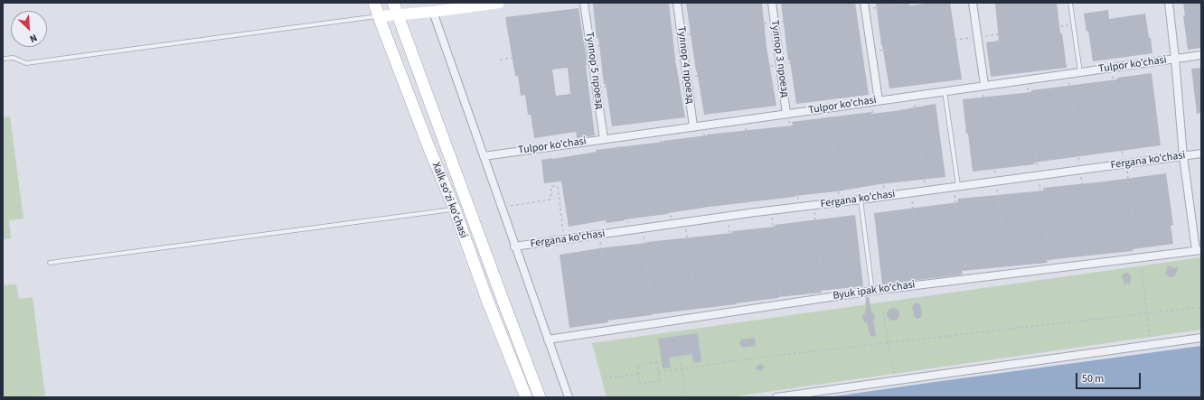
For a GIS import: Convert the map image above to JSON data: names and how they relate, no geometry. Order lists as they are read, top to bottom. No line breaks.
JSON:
{"streets":{"main road":["Xalk so'zi ko'chasi"],"street":["Тулпор 3 проезд","Тулпор 4 проезд","Tulpor ko'chasi","Тулпор 5 проезд","Fergana ko'chasi","Byuk ipak ko'chasi"]},"crossings":[["Тулпор 3 проезд","Tulpor ko'chasi"],["Тулпор 4 проезд","Tulpor ko'chasi"],["Tulpor ko'chasi","Тулпор 5 проезд"]],"scale_bar":"50 m","north":"bottom right"}
